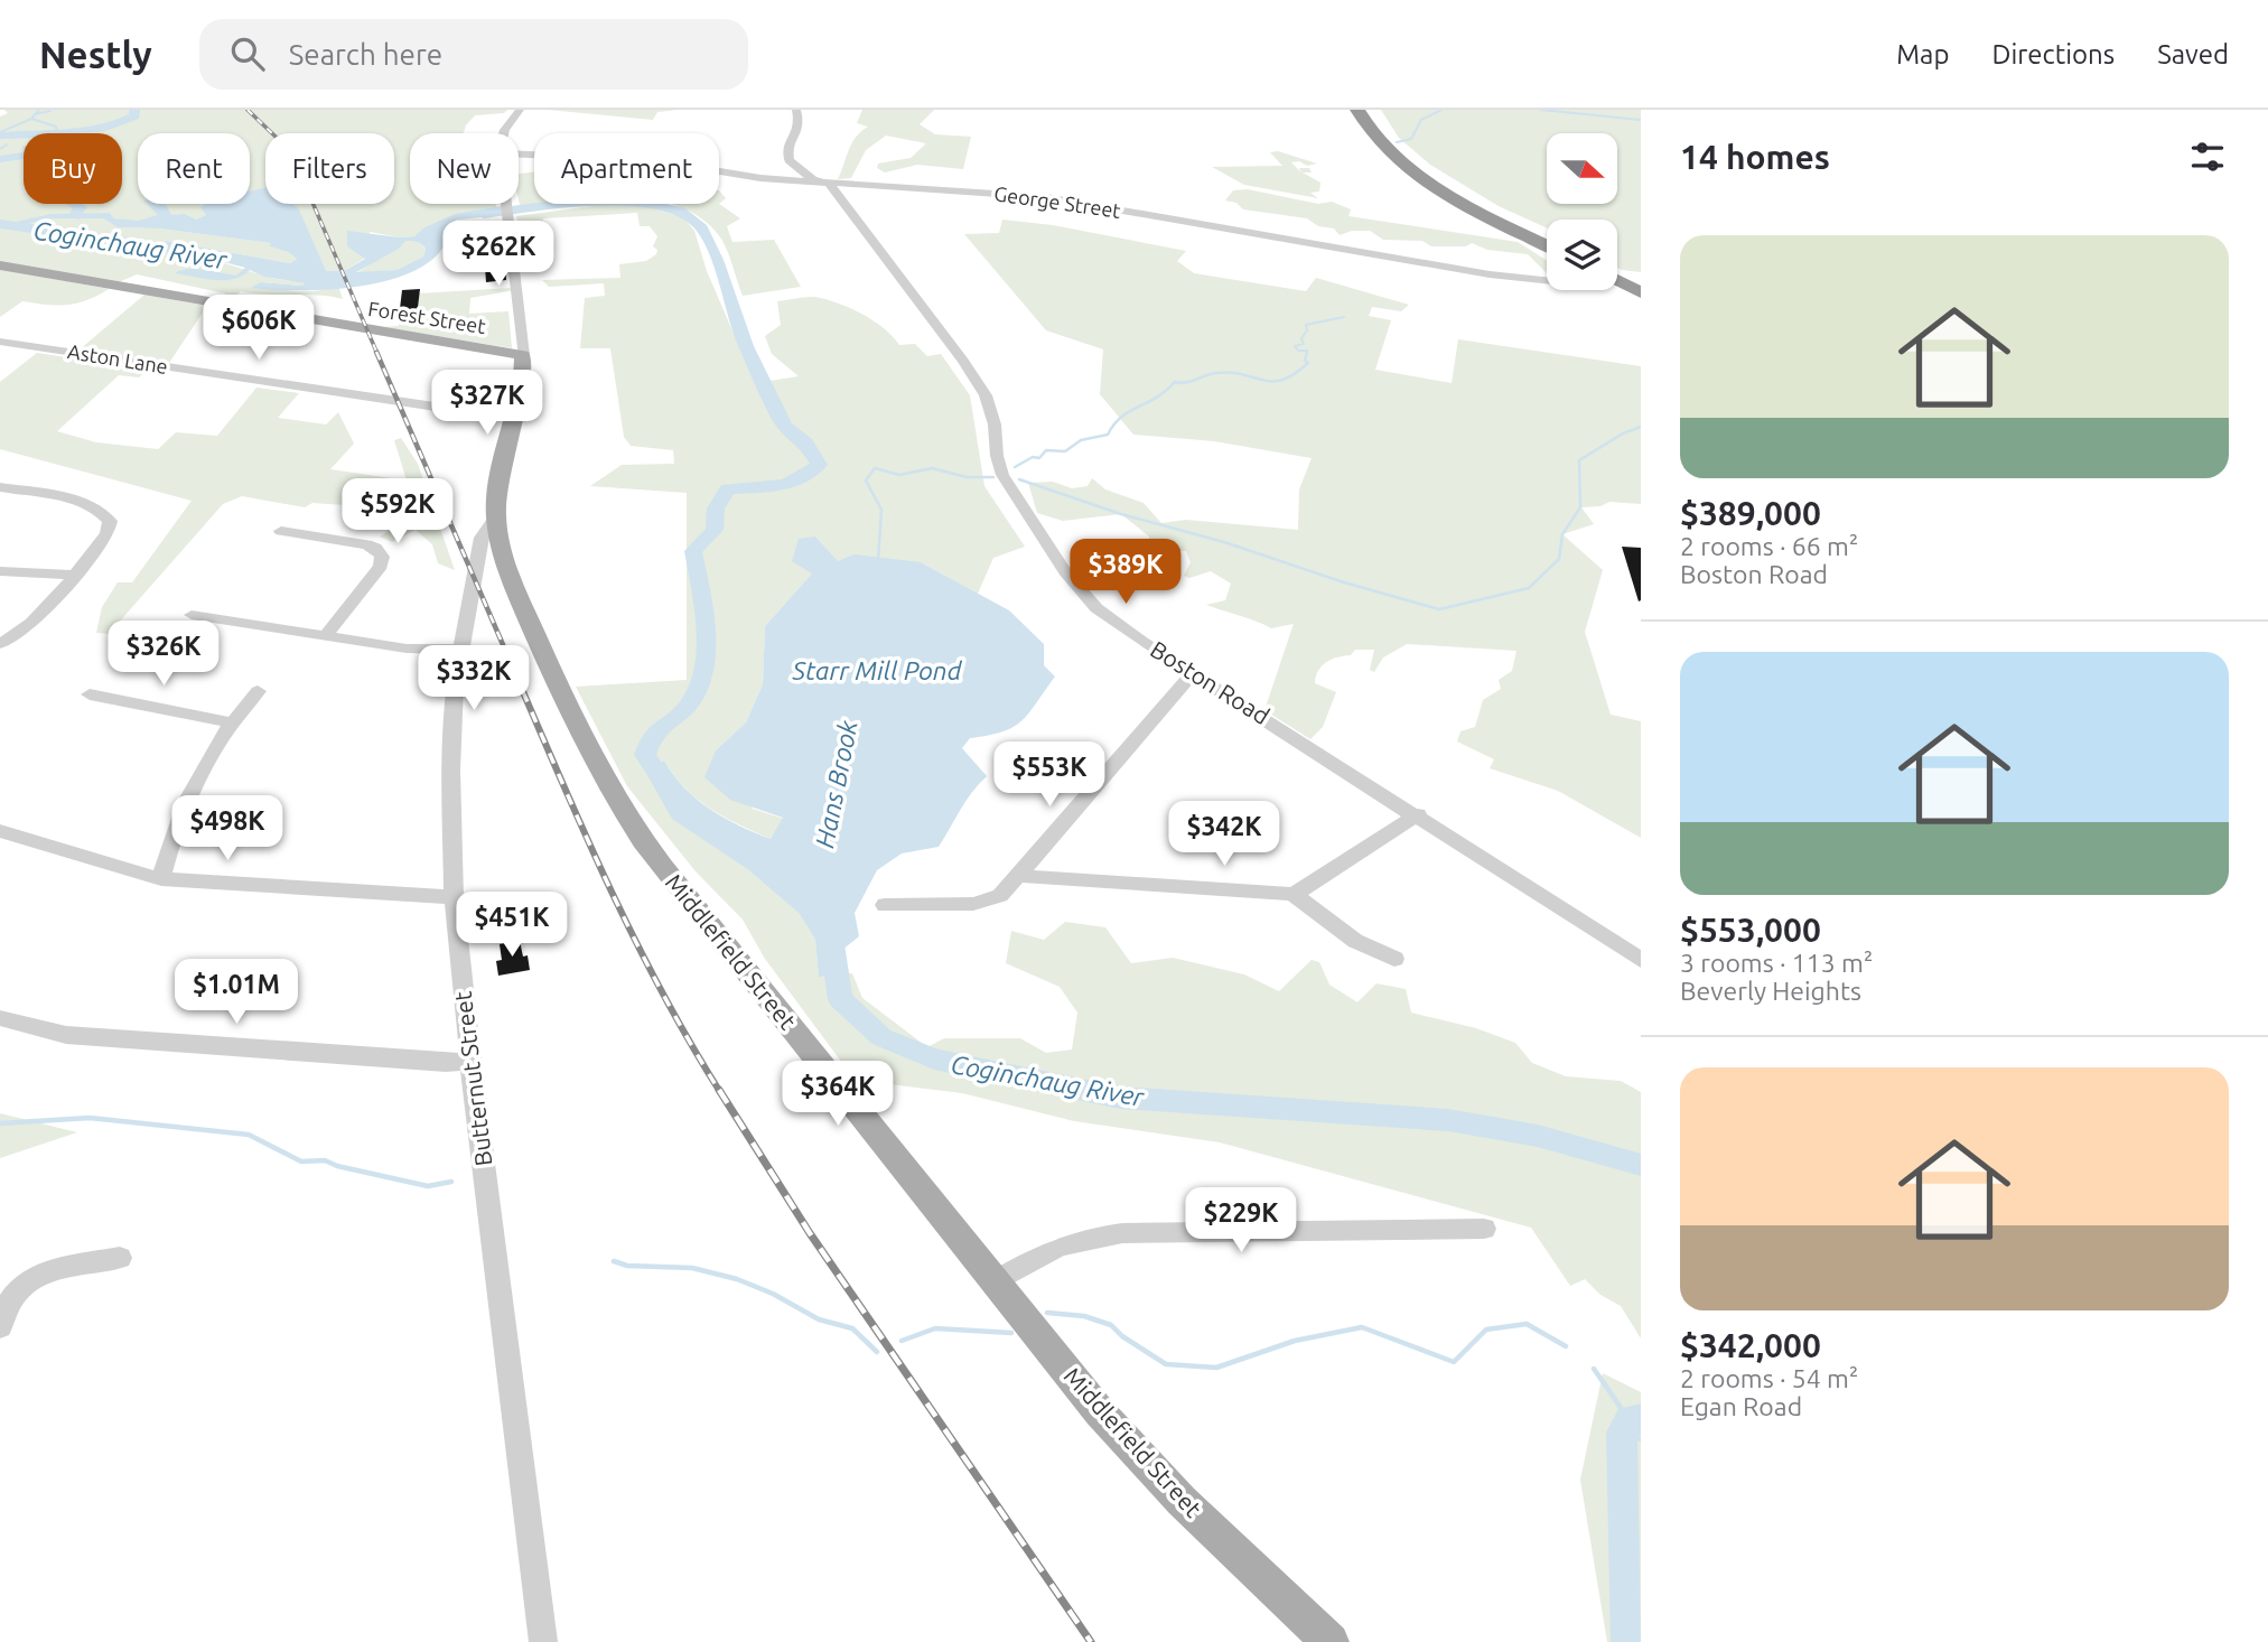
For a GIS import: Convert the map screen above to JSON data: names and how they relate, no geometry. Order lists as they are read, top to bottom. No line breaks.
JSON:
{"streets":{"main road":["Forest Street","Middlefield Street"],"street":["George Street","Aston Lane","Boston Road","Butternut Street"]},"crossings":[["George Street","Boston Road"],["Forest Street","Middlefield Street"],["Aston Lane","Middlefield Street"],["Middlefield Street","Butternut Street"]],"water":["Coginchaug River","Starr Mill Pond","Hans Brook"],"north":"right","page":{"header":"Nestly","search":"Search here","nav":["Map","Directions","Saved"],"heading":"14 homes","chip":["Buy","Rent","Filters","New","Apartment"],"list":[{"name":"$389,000","note":"2 rooms · 66 m² · Boston Road"},{"name":"$553,000","note":"3 rooms · 113 m² · Beverly Heights"},{"name":"$342,000","note":"2 rooms · 54 m² · Egan Road"}],"price":["$262K","$606K","$327K","$592K","$389K","$326K","$332K","$553K","$498K","$342K","$451K","$1.01M","$364K","$229K"]}}
